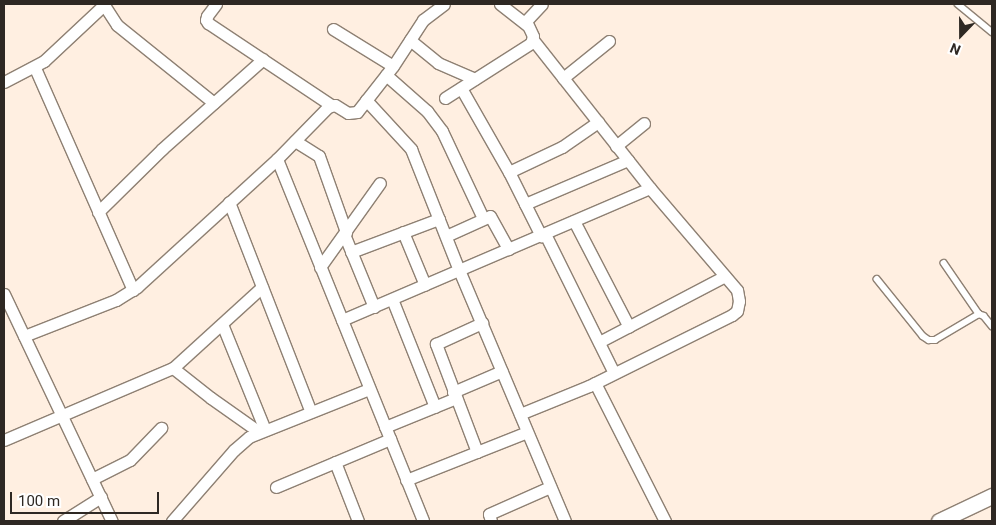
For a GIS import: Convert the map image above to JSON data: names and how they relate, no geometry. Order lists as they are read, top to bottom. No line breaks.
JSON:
{"scale_bar":"100 m","north":"bottom"}
